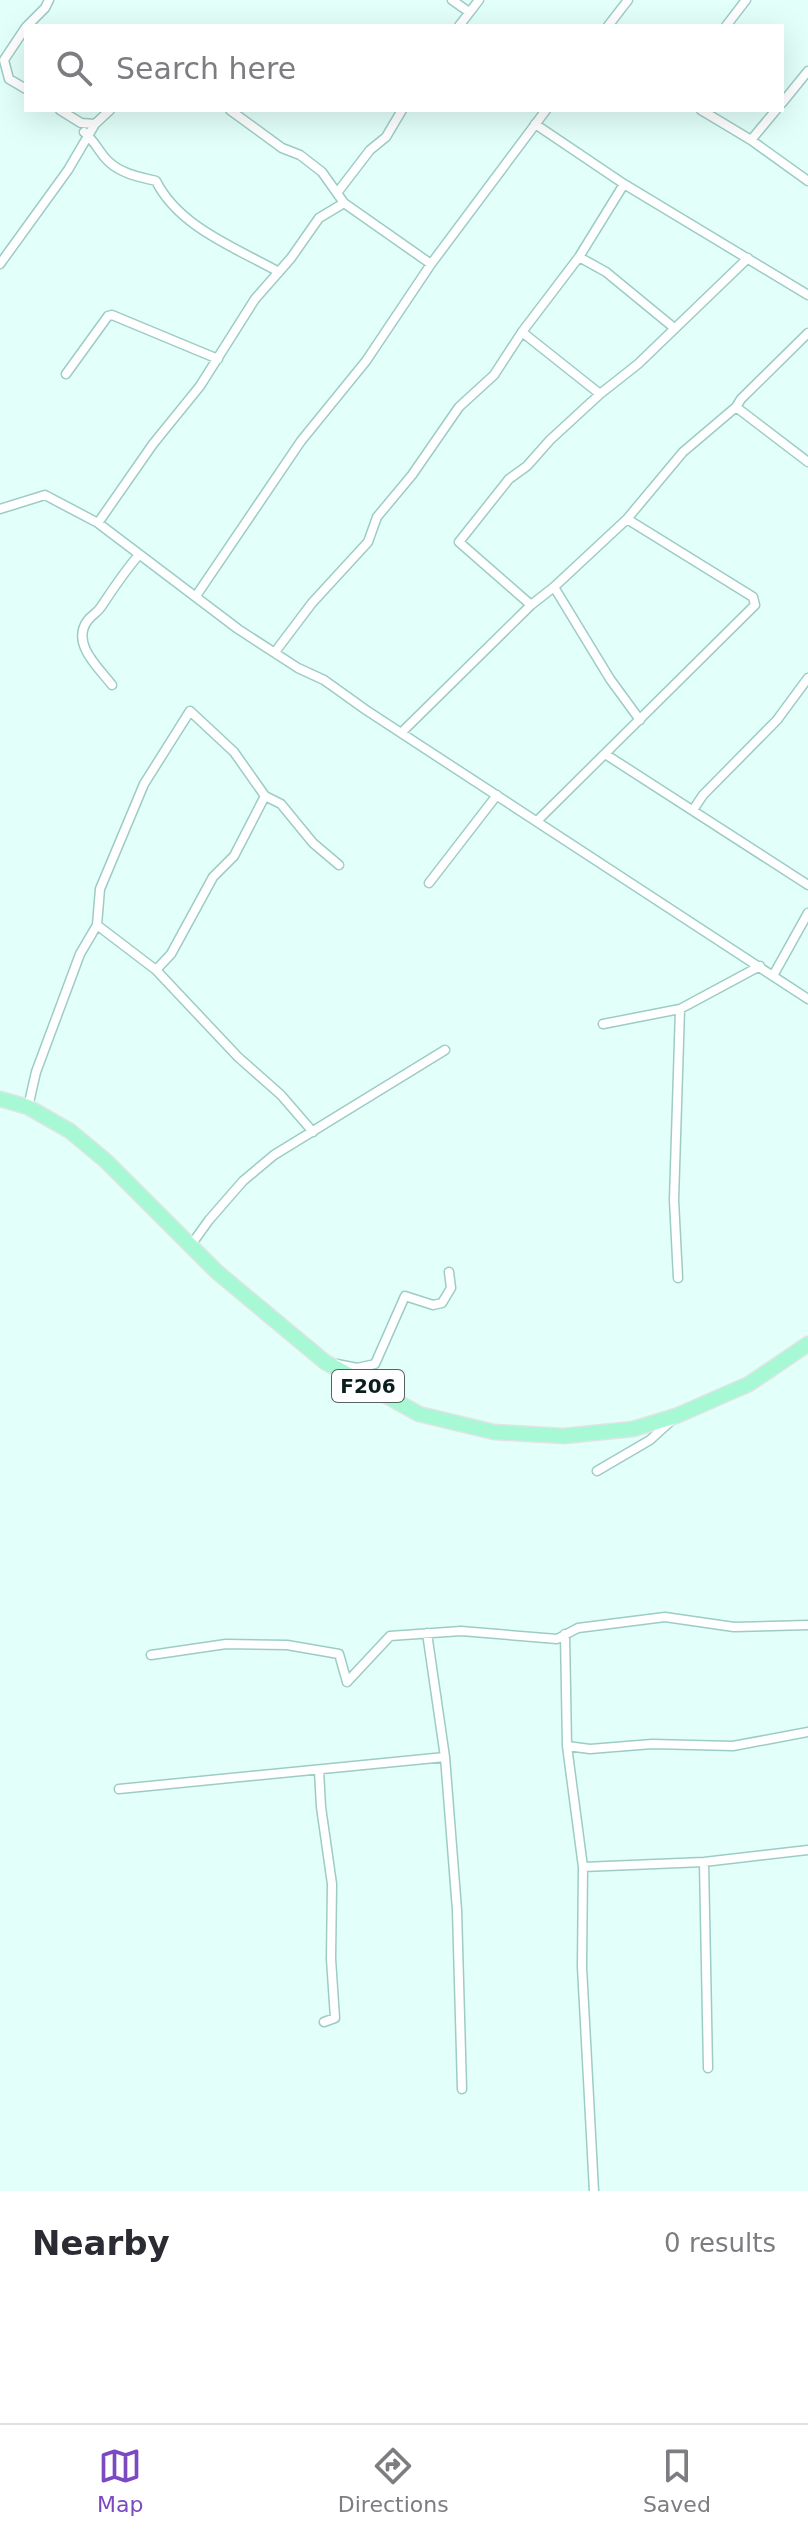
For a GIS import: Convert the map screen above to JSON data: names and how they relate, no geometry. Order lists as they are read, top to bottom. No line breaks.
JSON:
{"streets":{"main road":["F206"]},"page":{"search":"Search here","heading":["Nearby","0 results"],"nav":["Map","Directions","Saved"]}}
